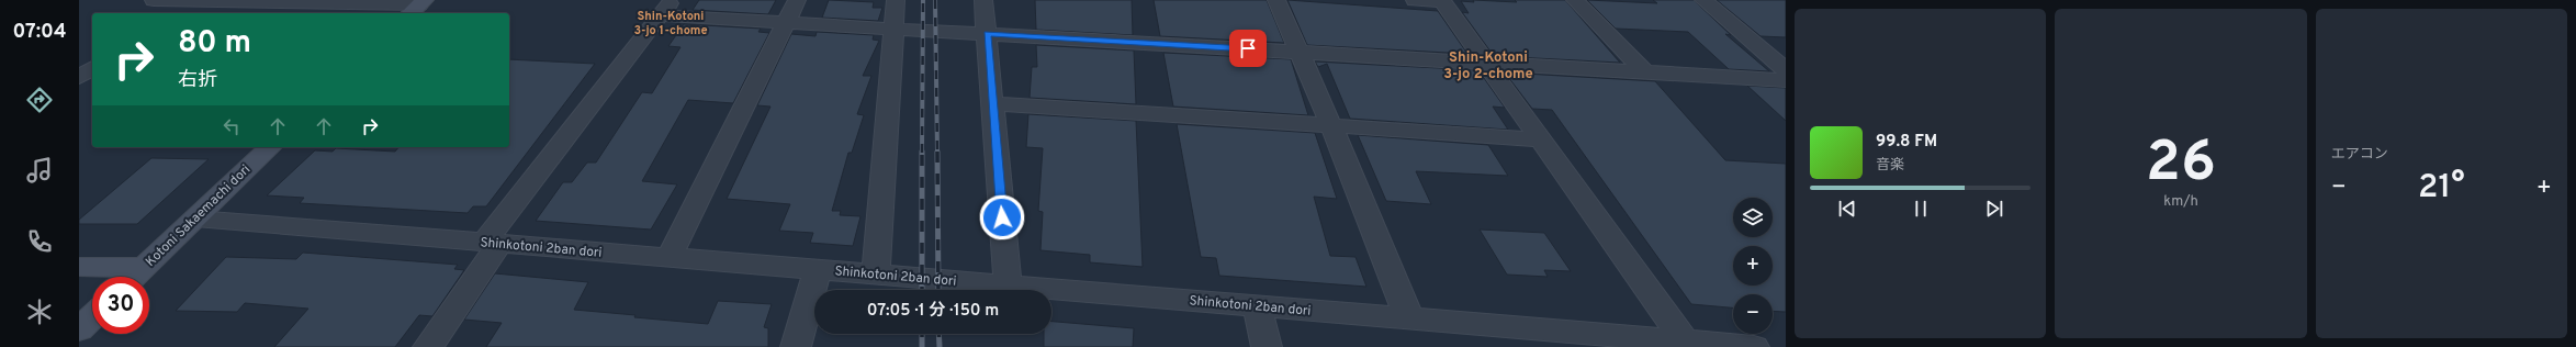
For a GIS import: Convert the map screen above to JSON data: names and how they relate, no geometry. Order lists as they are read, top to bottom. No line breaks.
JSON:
{"streets":{"main road":["Kotoni Sakaemachi dori"],"street":["Shinkotoni 2ban dori"]},"crossings":[["Kotoni Sakaemachi dori","Shinkotoni 2ban dori"]],"districts":["Shin-Kotoni 3-jo 1-chome","Shin-Kotoni 3-jo 2-chome"],"page":{"tabs":"07:04","tile":[["26","km/h"],"エアコン"],"turn":["80 m","右折"],"song":["99.8 FM","音楽"],"heat":["−","21°","+"],"map_buttons":["+","−"],"limit":"30","trip":"07:05 · 1 分 · 150 m"}}
